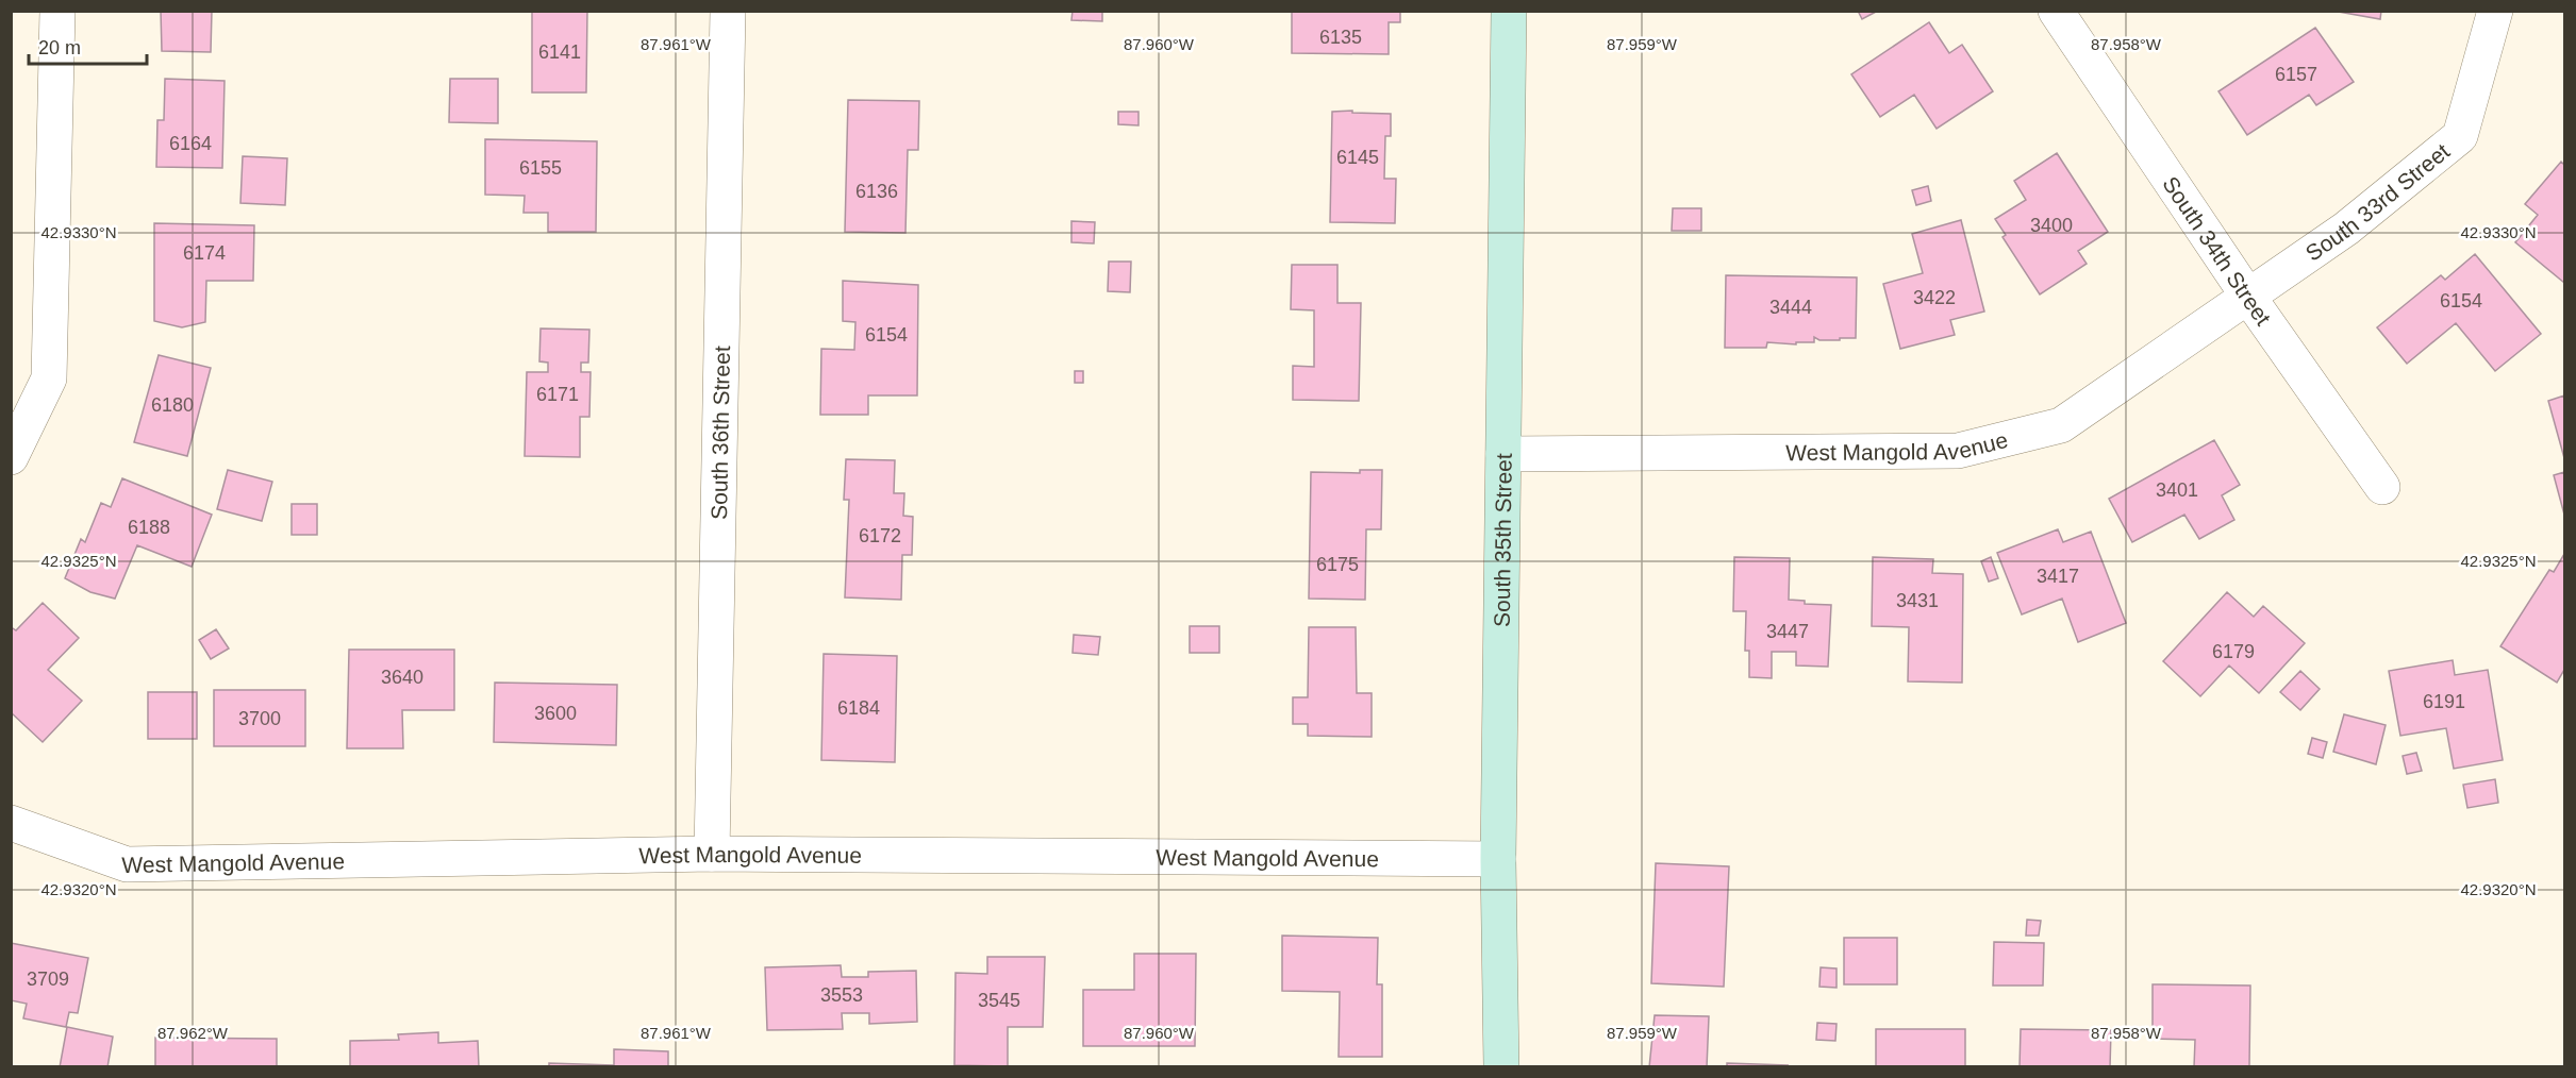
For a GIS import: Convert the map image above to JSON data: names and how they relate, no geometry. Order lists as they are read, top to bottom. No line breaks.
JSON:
{"streets":{"street":["South 33rd Street","South 34th Street","South 36th Street","West Mangold Avenue","South 35th Street"]},"crossings":[["South 33rd Street","South 34th Street"],["South 33rd Street","West Mangold Avenue"],["South 34th Street","West Mangold Avenue"],["South 36th Street","West Mangold Avenue"],["West Mangold Avenue","South 35th Street"]],"house_numbers":["6135","6141","6157","6164","6145","6155","6136","3400","6174","3422","6154","3444","6154","6171","6180","3401","6188","6172","6175","3417","3431","3447","6179","3640","6191","6184","3600","3700","3709","3553","3545"],"scale_bar":"20 m","coordinates":["87.961°W","87.960°W","87.959°W","87.958°W","42.9330°N","42.9325°N","42.9320°N","87.962°W"]}
